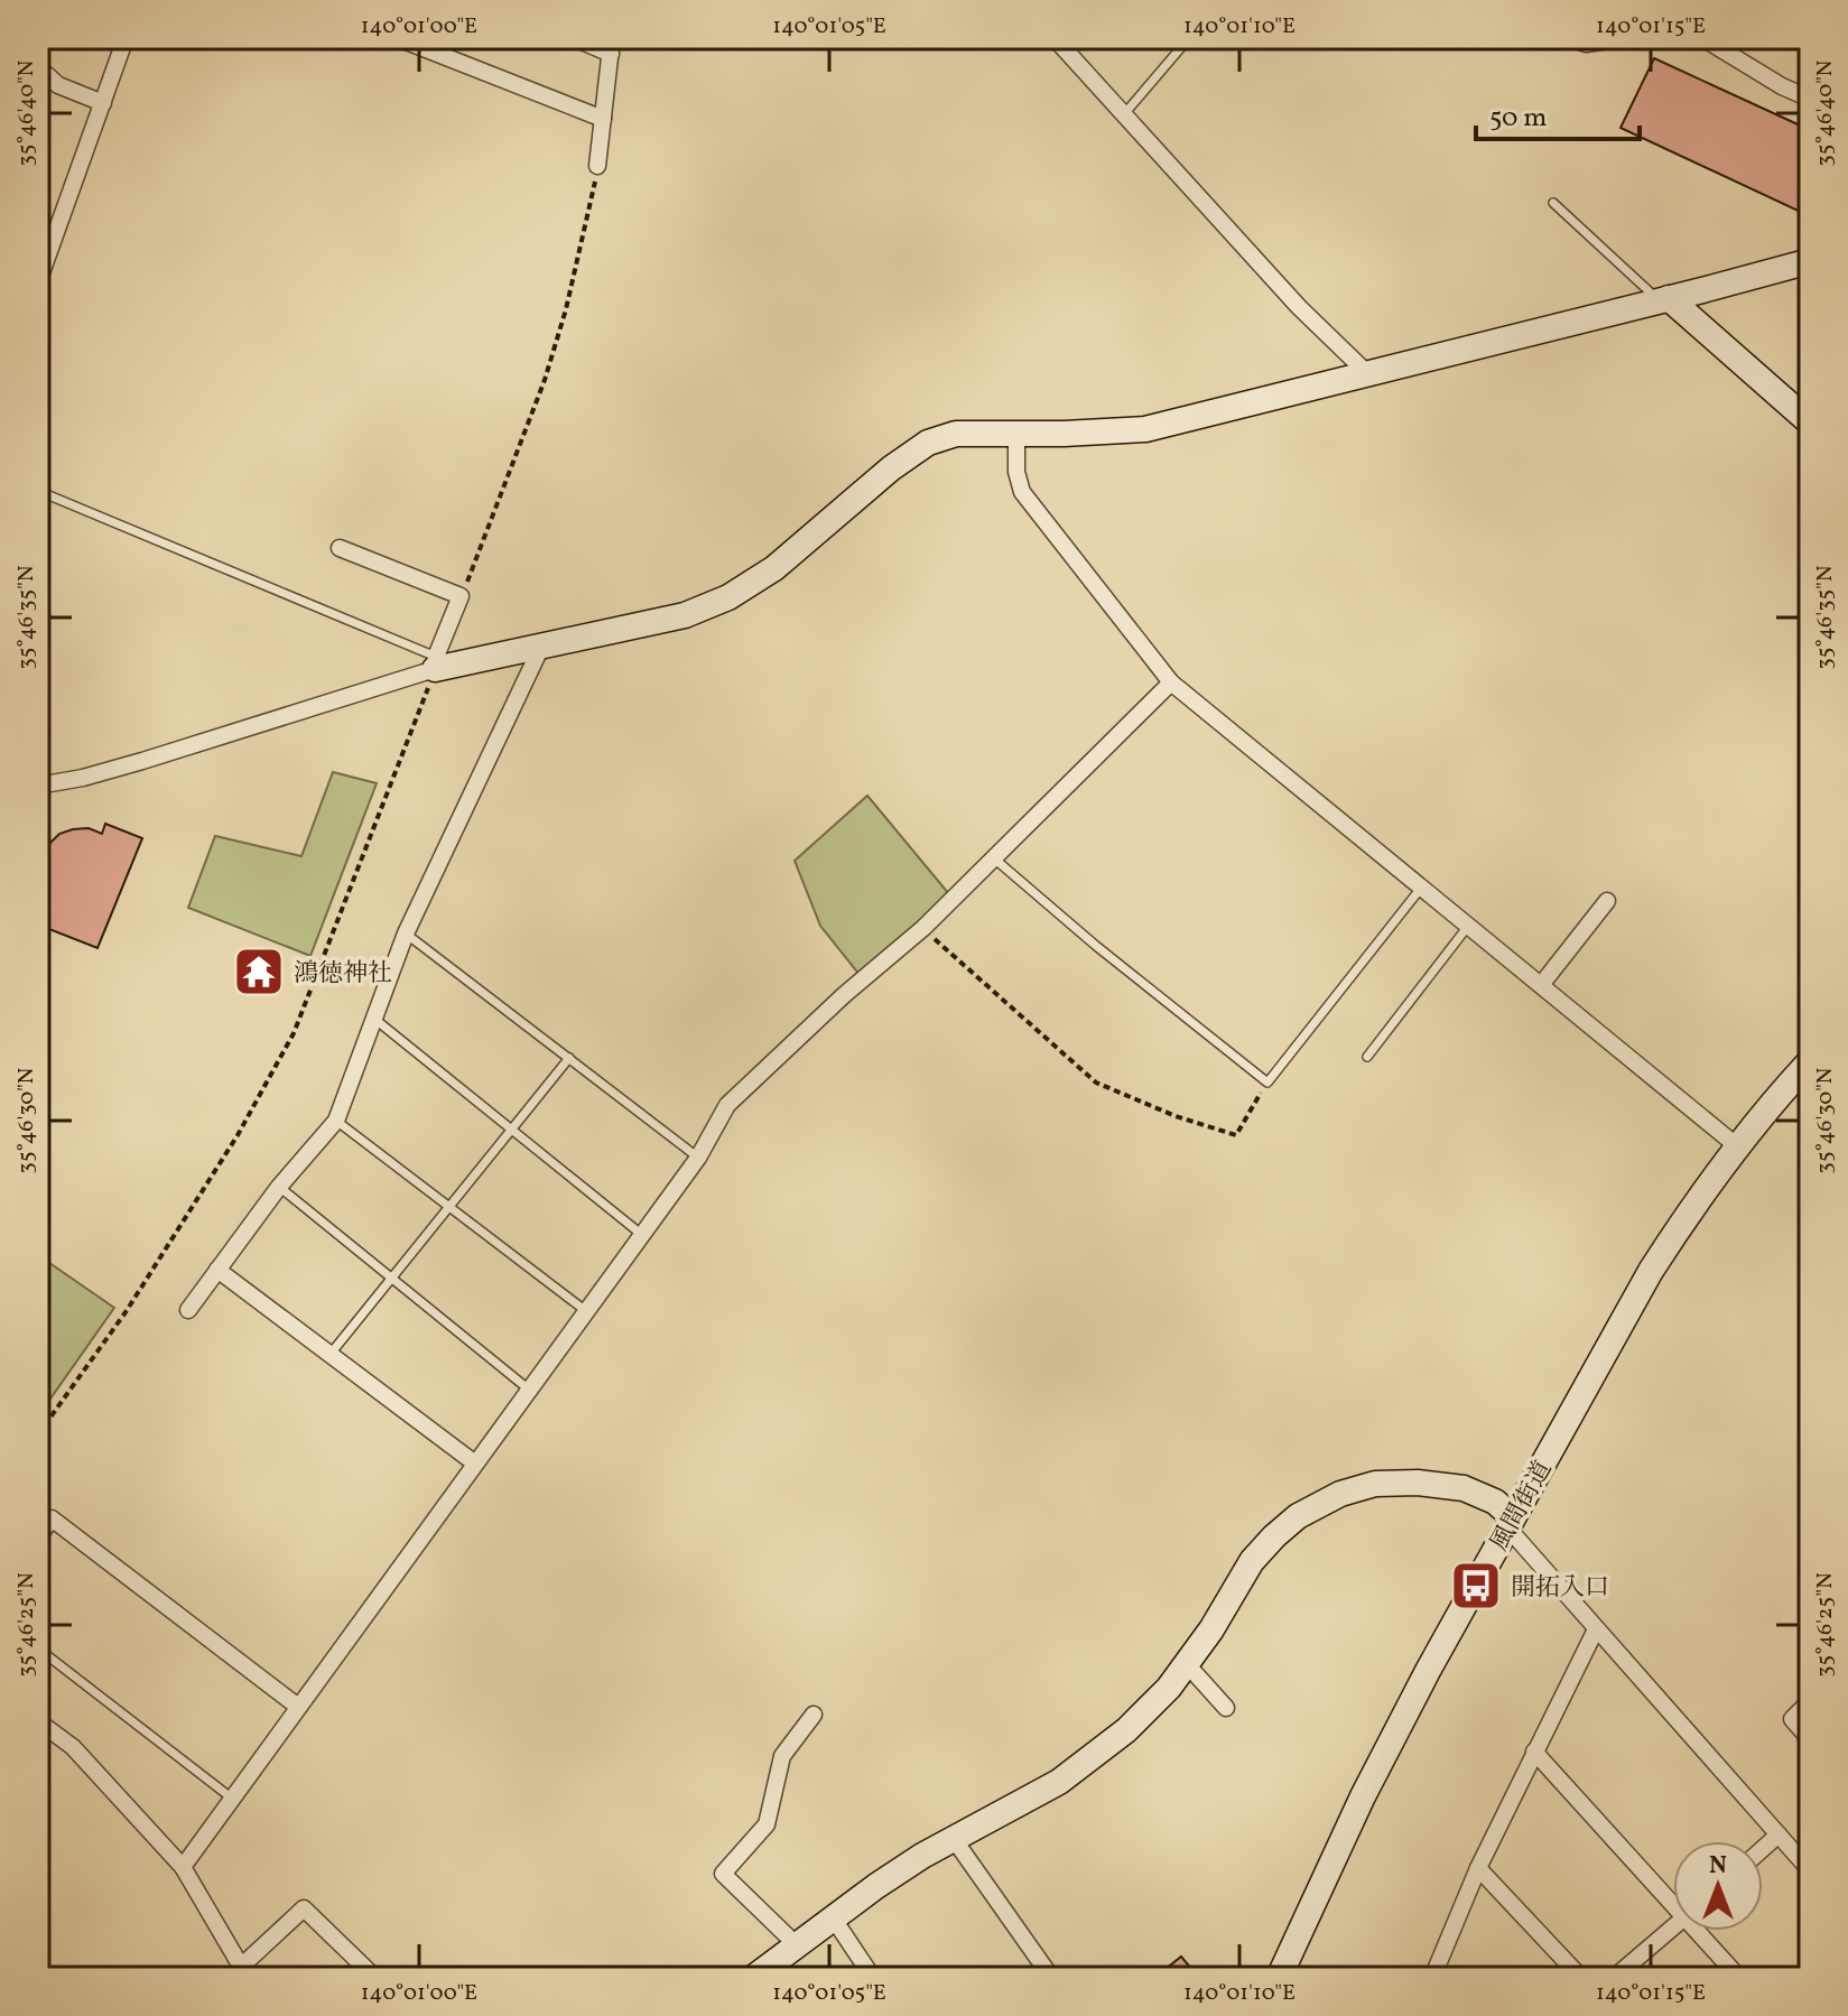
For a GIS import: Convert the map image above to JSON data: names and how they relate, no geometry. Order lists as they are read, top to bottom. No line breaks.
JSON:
{"streets":{"street":["風間街道"]},"places":{"temple":["鴻徳神社"],"bus stop":["開拓入口"]},"scale_bar":"50 m","north":"top","coordinates":["140°01'00\"E","140°01'05\"E","140°01'10\"E","140°01'15\"E","35°46'40\"N","35°46'35\"N","35°46'30\"N","35°46'25\"N"]}
